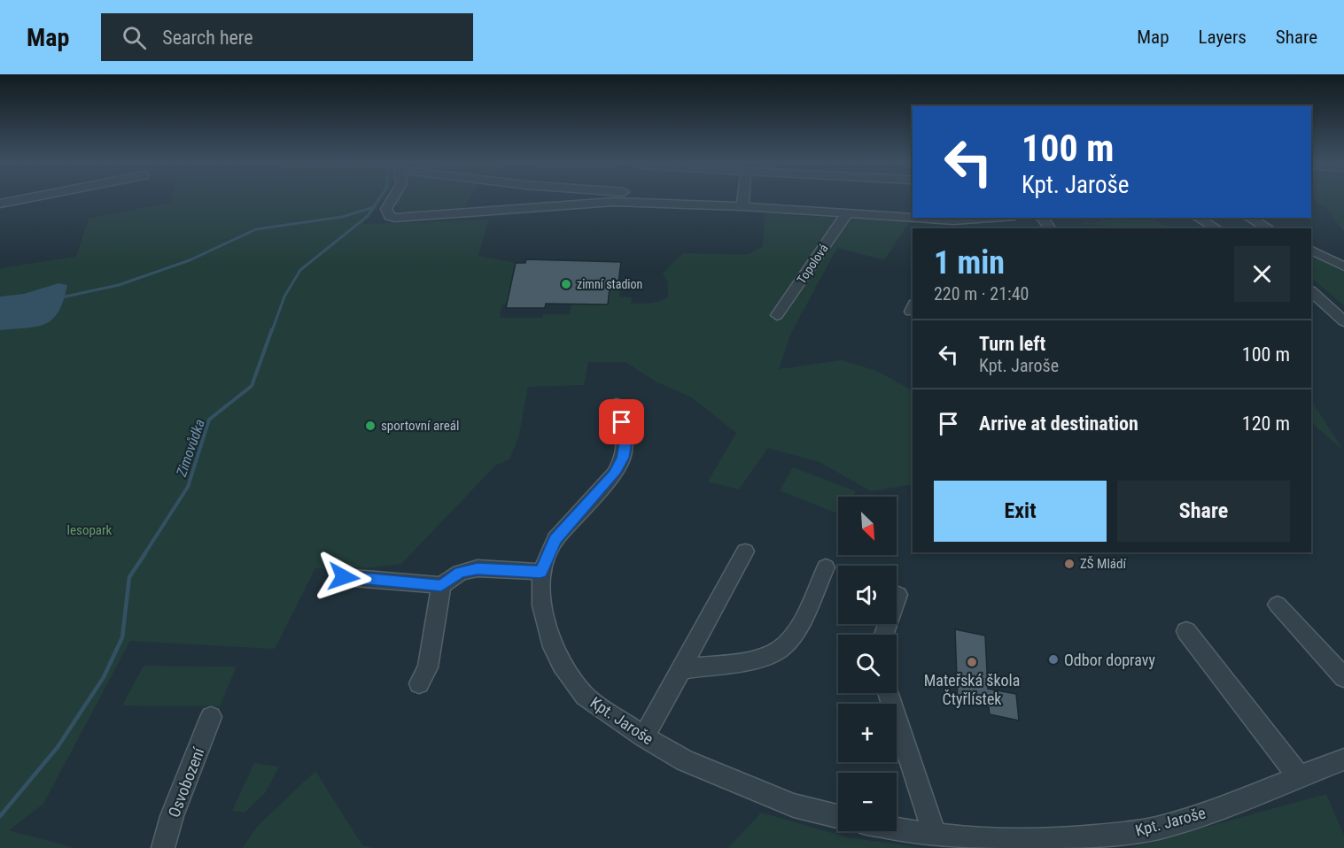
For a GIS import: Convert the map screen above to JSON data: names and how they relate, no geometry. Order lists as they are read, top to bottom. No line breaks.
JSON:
{"streets":{"street":["Topolová","Kpt. Jaroše","Osvobození"]},"water":["Zimovůdka"],"parks":["lesopark"],"places":["zimní stadion","sportovní areál","ZŠ Mládí","Odbor dopravy","Mateřská škola Čtyřlístek"],"north":"bottom right","page":{"header":"Map","search":"Search here","nav":["Map","Layers","Share"],"turn":["100 m","Kpt. Jaroše"],"heading":["1 min","220 m · 21:40"],"list":[{"name":"Turn left","note":"Kpt. Jaroše","value":"100 m"},{"name":"Arrive at destination","value":"120 m"}],"buttons":["Exit","Share"],"map_buttons":["+","−"]}}
